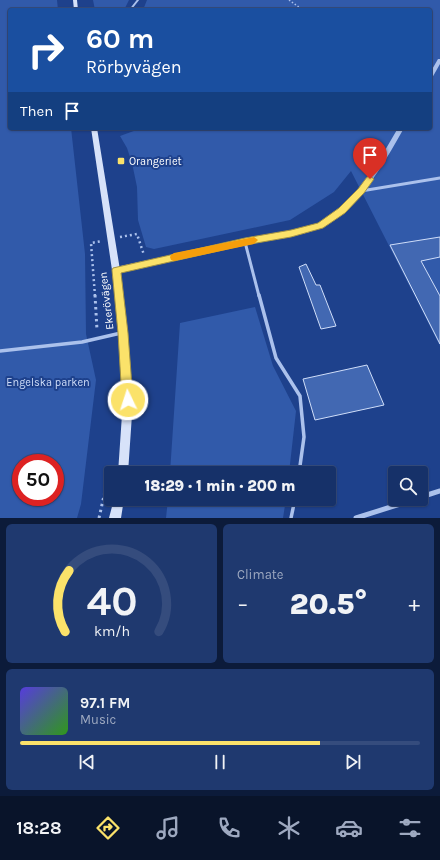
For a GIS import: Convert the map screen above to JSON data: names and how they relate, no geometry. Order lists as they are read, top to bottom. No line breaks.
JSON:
{"streets":{"main road":["Ekerövägen"]},"parks":["Engelska parken"],"places":{"transit":["Orangeriet"]},"page":{"turn":["60 m","Rörbyvägen"],"then":"Then","limit":"50","trip":"18:29 · 1 min · 200 m","tile":"Climate","heat":["−","20.5°","+"],"song":["97.1 FM","Music"],"tabs":"18:28","gauge":["40","km/h"]}}
